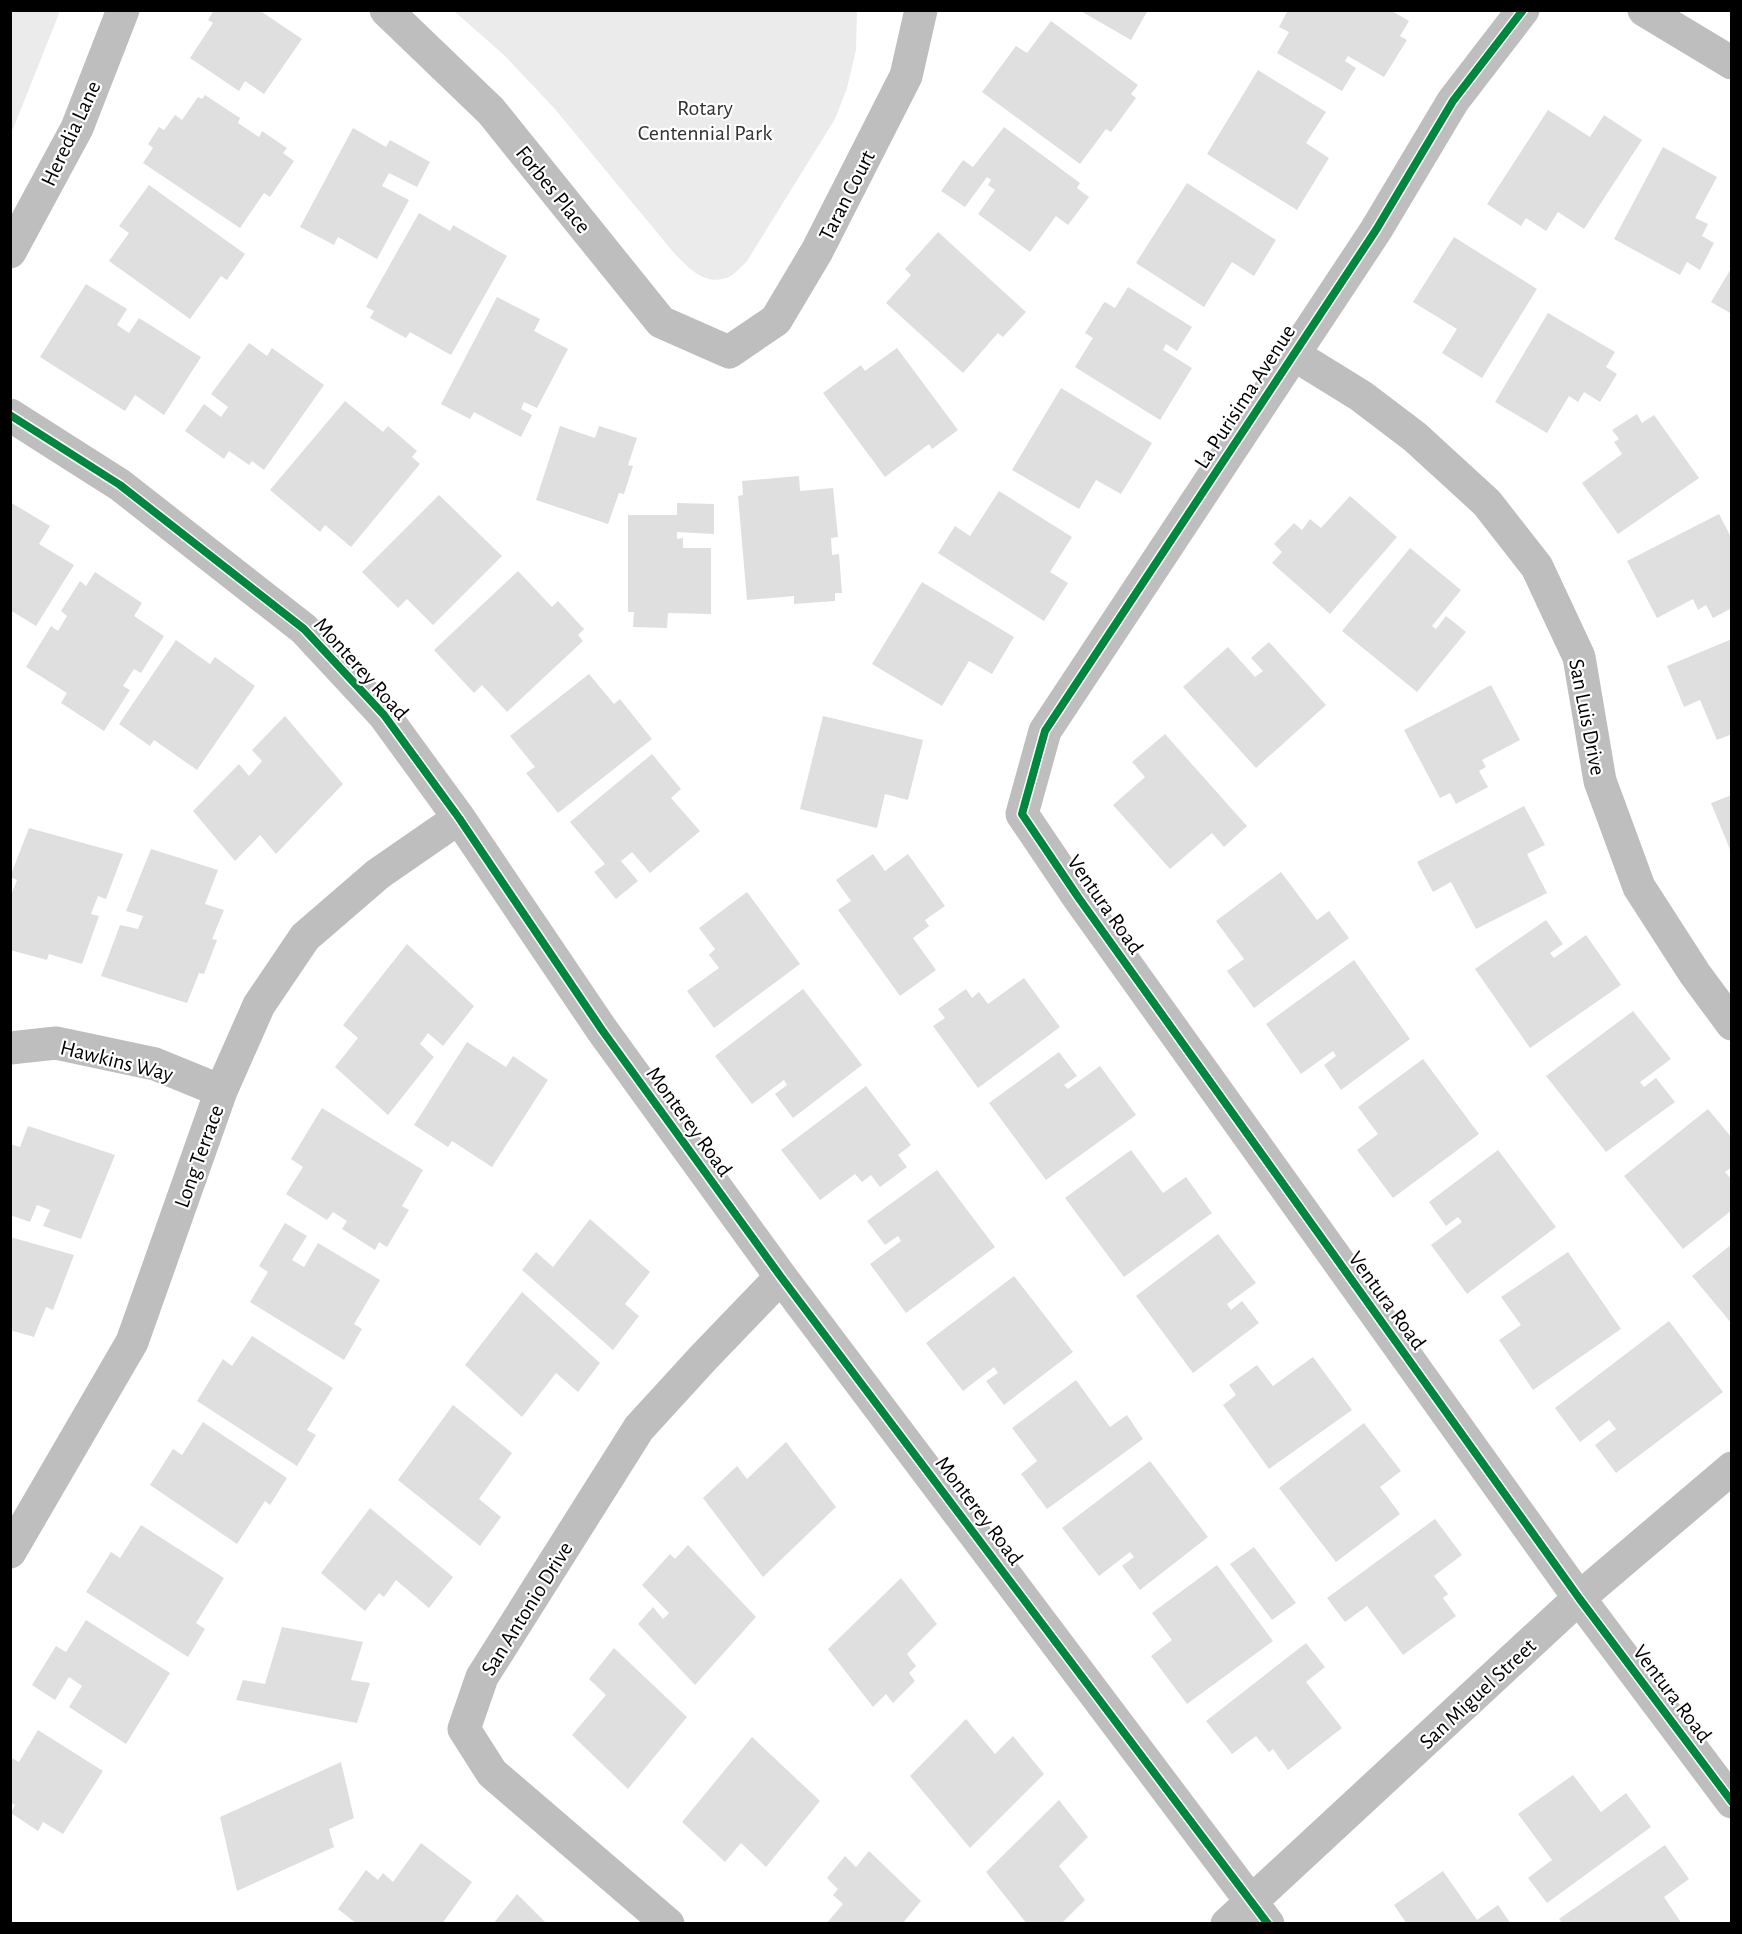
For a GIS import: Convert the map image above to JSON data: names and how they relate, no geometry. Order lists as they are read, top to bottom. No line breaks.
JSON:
{"streets":{"street":["Heredia Lane","Forbes Place","Taran Court","La Purisima Avenue","Monterey Road","San Luis Drive","Ventura Road","Hawkins Way","Long Terrace","San Antonio Drive","San Miguel Street"]},"crossings":[["Forbes Place","Taran Court"],["La Purisima Avenue","San Luis Drive"],["La Purisima Avenue","Ventura Road"],["Monterey Road","Long Terrace"],["Monterey Road","San Antonio Drive"],["Monterey Road","San Miguel Street"],["Ventura Road","San Miguel Street"],["Hawkins Way","Long Terrace"]],"parks":["Rotary Centennial Park"]}
